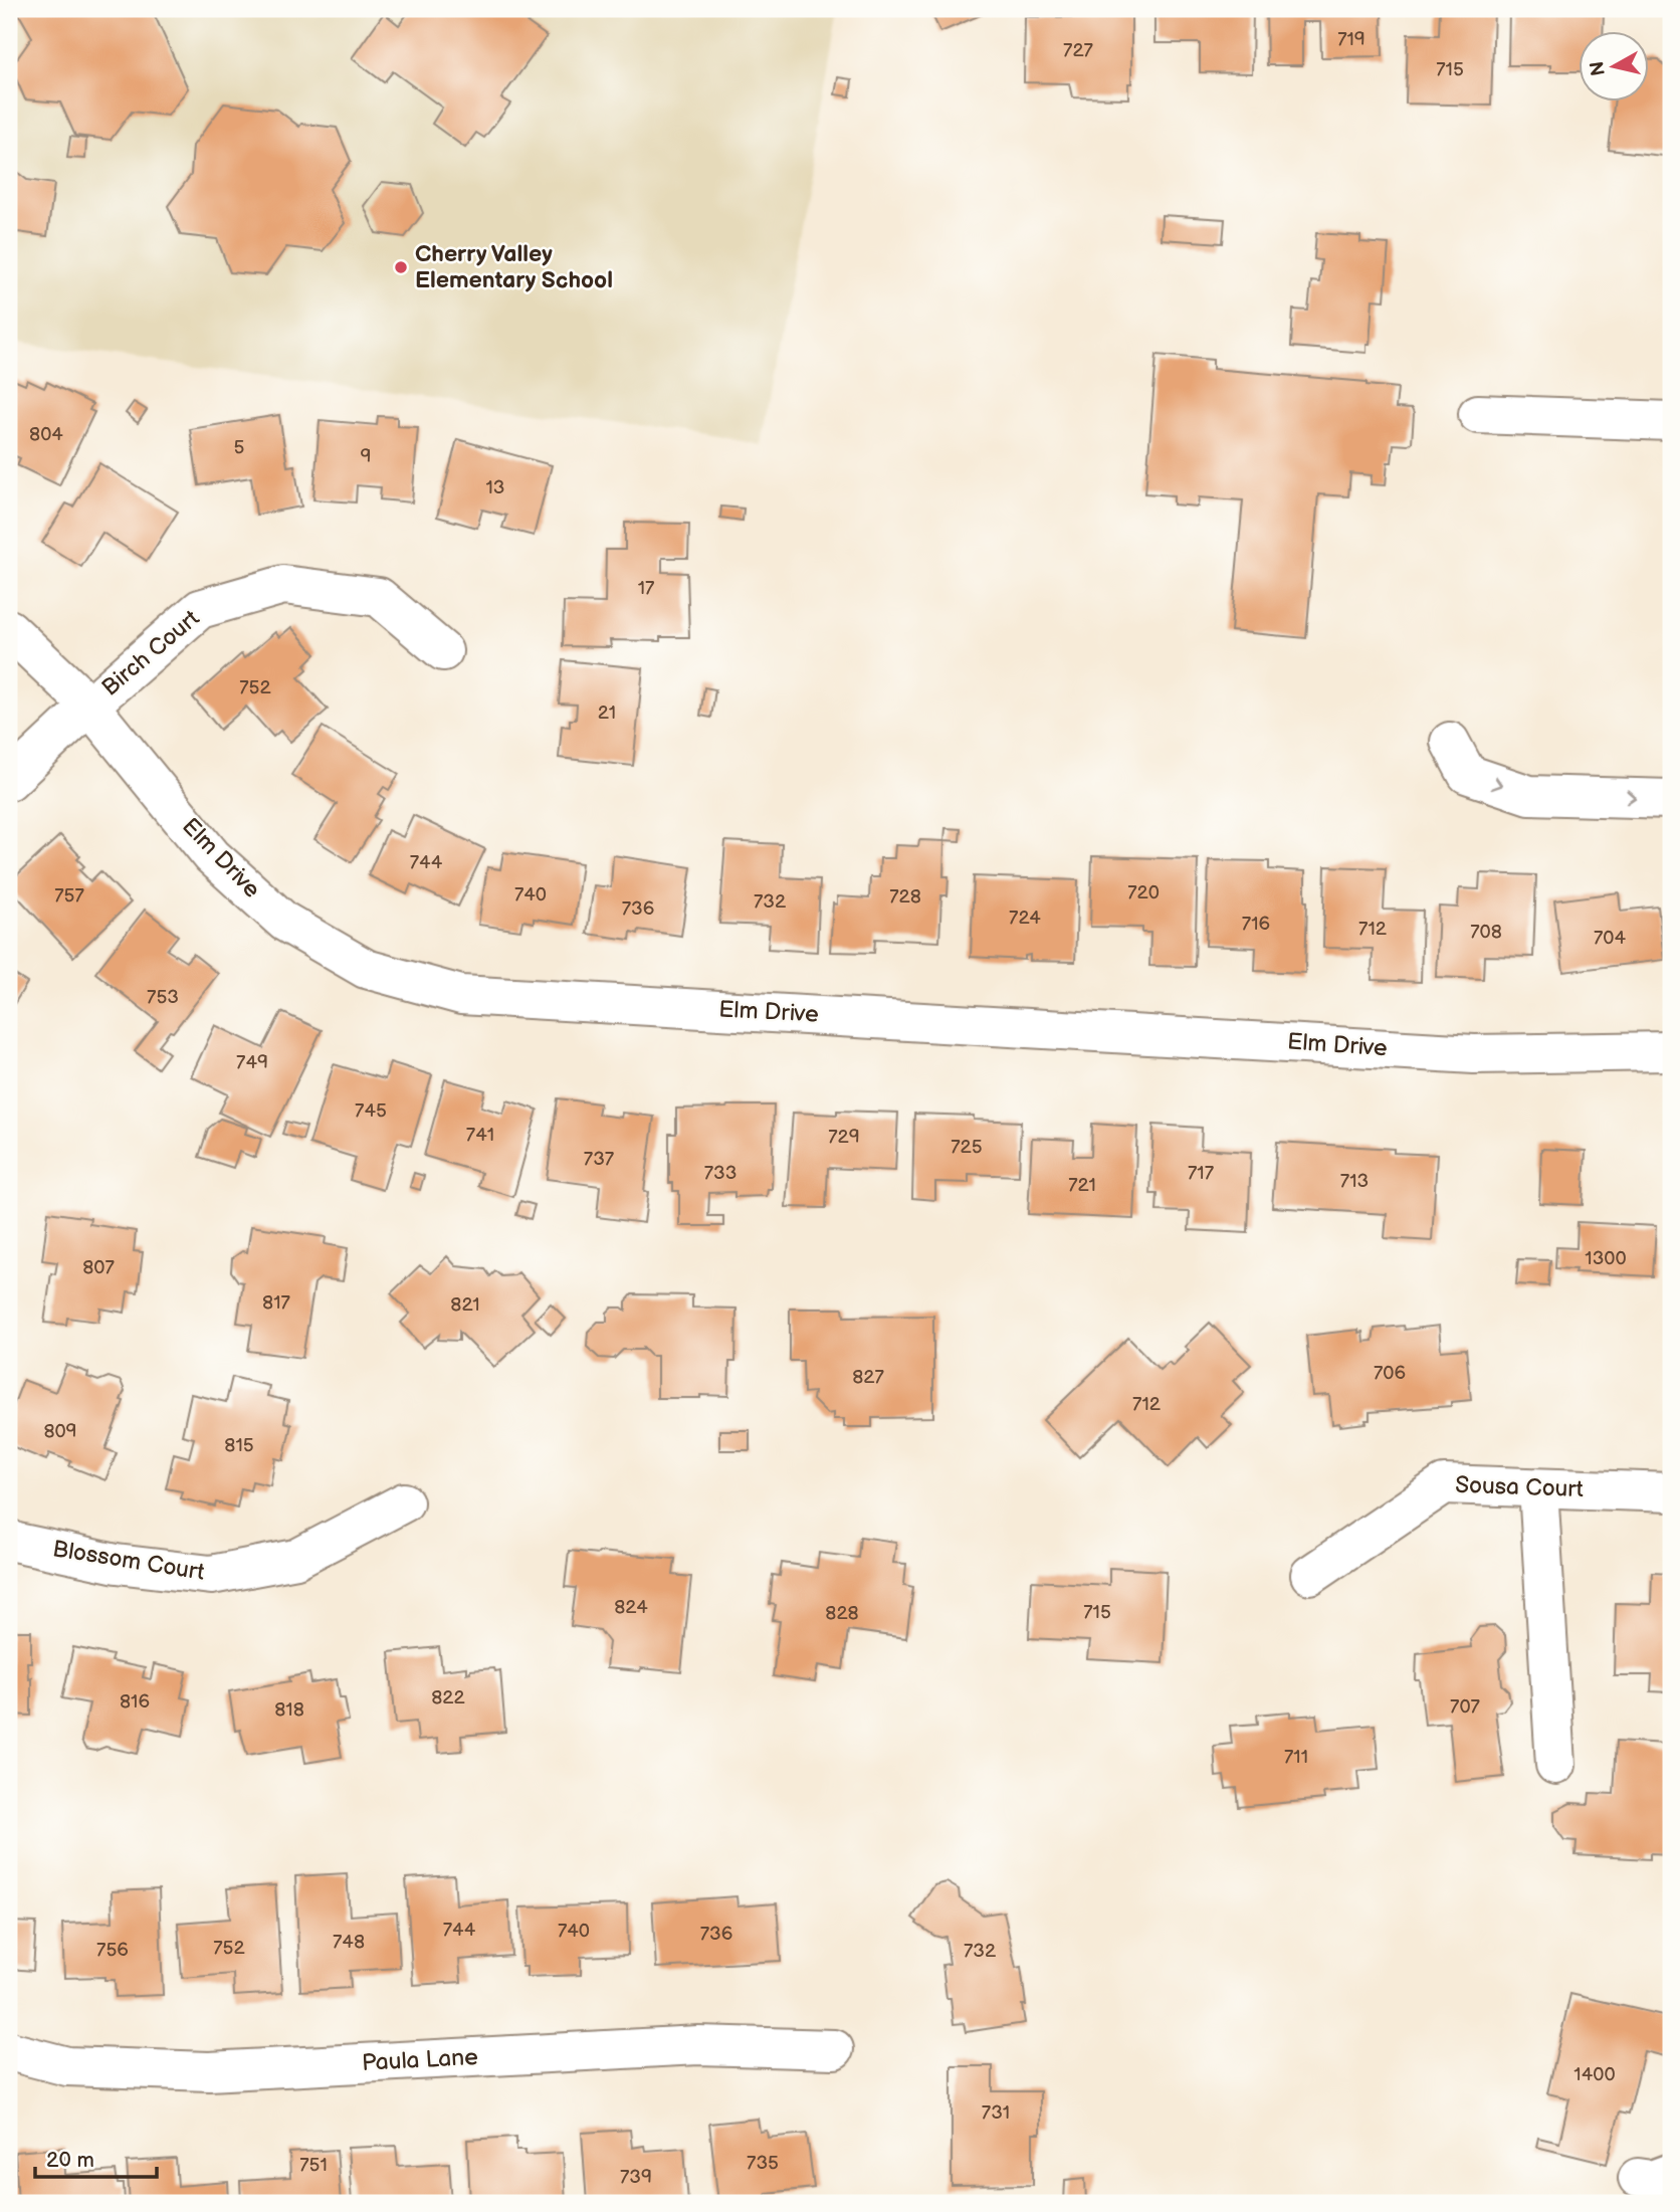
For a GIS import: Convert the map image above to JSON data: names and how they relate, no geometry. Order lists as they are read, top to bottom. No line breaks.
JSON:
{"streets":{"street":["Birch Court","Elm Drive","Sousa Court","Blossom Court","Paula Lane"]},"crossings":[["Birch Court","Elm Drive"]],"places":["Cherry Valley Elementary School"],"house_numbers":["719","727","715","804","5","9","13","17","752","21","744","720","740","757","728","732","736","724","716","712","708","704","753","749","745","741","729","725","737","733","717","713","721","1300","807","817","821","706","827","712","809","815","824","715","828","822","816","707","818","711","744","740","736","748","752","756","732","1400","731","735","751","739"],"scale_bar":"20 m","north":"left"}
